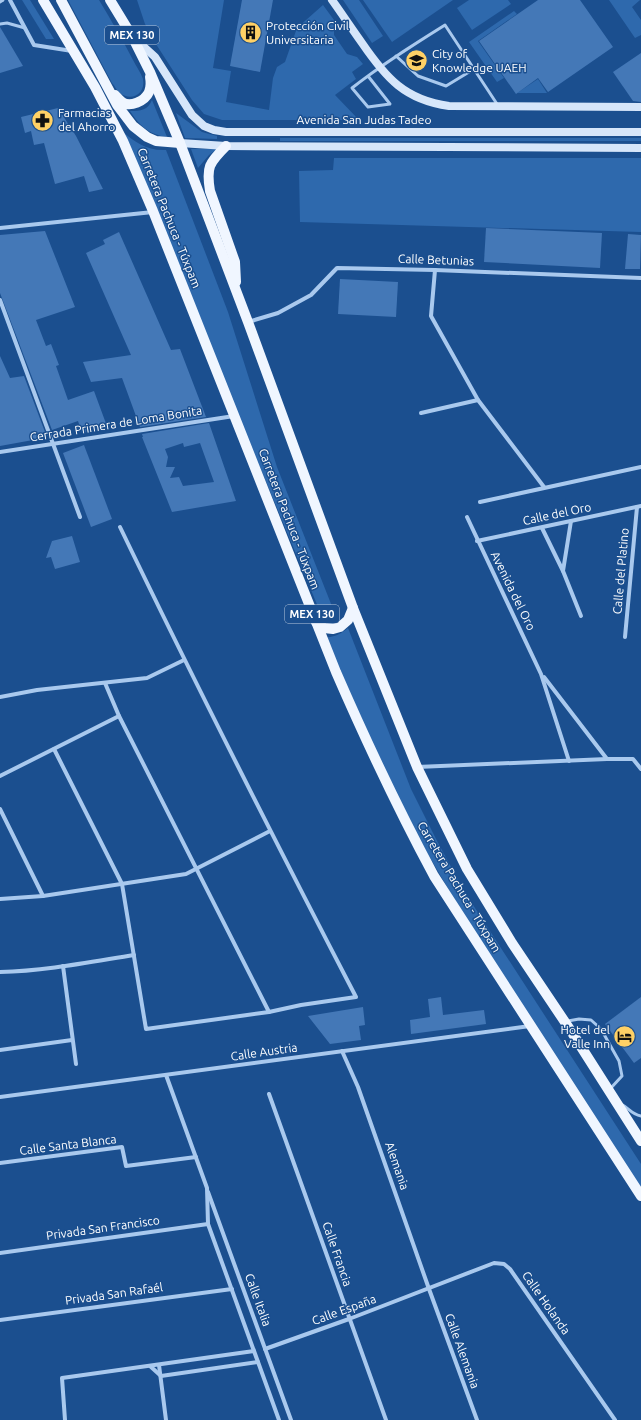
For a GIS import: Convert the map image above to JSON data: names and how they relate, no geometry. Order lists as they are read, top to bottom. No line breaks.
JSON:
{"streets":{"main road":["MEX 130","Carretera Pachuca - Túxpam"],"street":["Avenida San Judas Tadeo","Calle Betunias","Cerrada Primera de Loma Bonita","Calle del Oro","Calle del Platino","Avenida del Oro","Calle Austria","Calle Santa Blanca","Alemania","Privada San Francisco","Calle Francia","Privada San Rafaél","Calle Italia","Calle Holanda","Calle España","Calle Alemania"]},"crossings":[["Avenida San Judas Tadeo","Carretera Pachuca - Túxpam"],["Carretera Pachuca - Túxpam","Calle Betunias"],["Carretera Pachuca - Túxpam","Cerrada Primera de Loma Bonita"],["Carretera Pachuca - Túxpam","Calle Austria"],["Calle del Oro","Calle del Platino"],["Calle del Oro","Avenida del Oro"],["Calle Austria","Alemania"],["Calle Austria","Calle Italia"],["Calle Santa Blanca","Calle Italia"],["Alemania","Calle Holanda"],["Alemania","Calle España"],["Alemania","Calle Alemania"],["Privada San Francisco","Calle Italia"],["Calle Francia","Calle España"],["Privada San Rafaél","Calle Italia"],["Calle Italia","Calle España"],["Calle Holanda","Calle España"],["Calle Holanda","Calle Alemania"],["Calle España","Calle Alemania"]],"places":{"building":["Protección Civil Universitaria"],"school or university":["City of Knowledge UAEH"],"pharmacy":["Farmacias del Ahorro"],"hotel":["Hotel del Valle Inn"]}}
